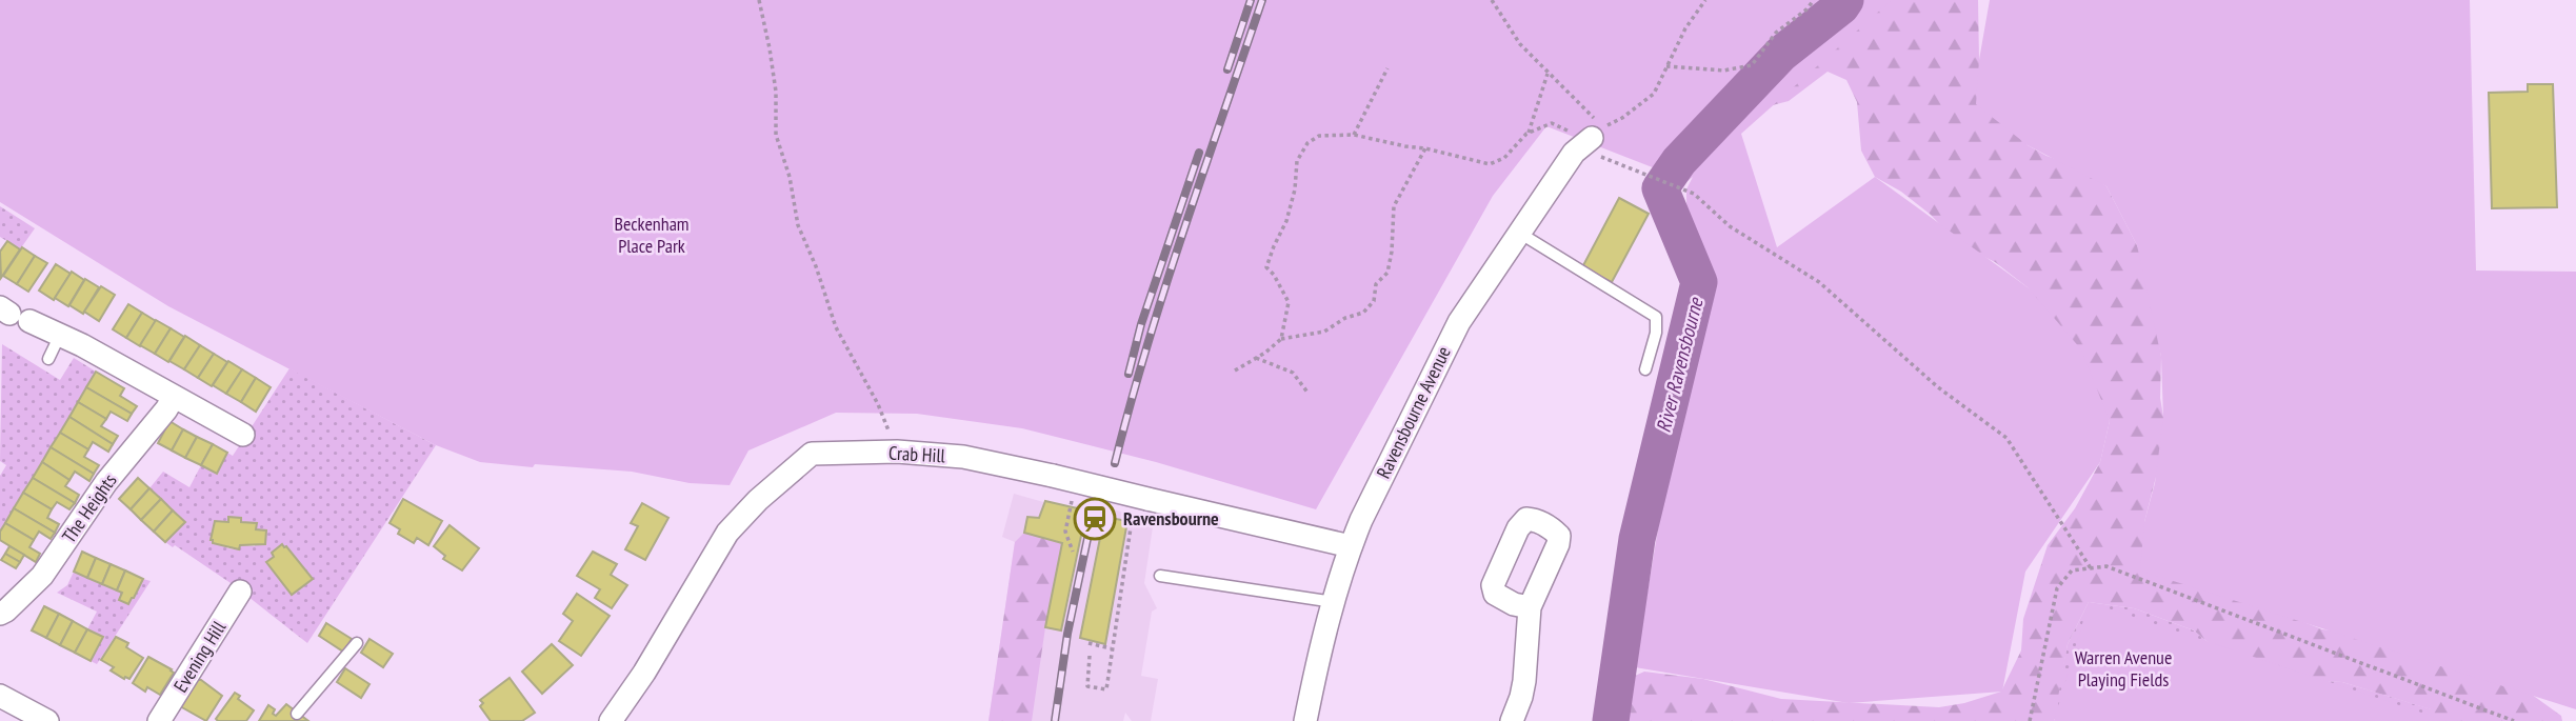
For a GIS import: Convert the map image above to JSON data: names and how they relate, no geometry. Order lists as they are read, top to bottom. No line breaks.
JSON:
{"streets":{"street":["Ravensbourne Avenue","Crab Hill","The Heights","Evening Hill"]},"crossings":[["Ravensbourne Avenue","Crab Hill"]],"water":["River Ravensbourne"],"parks":["Beckenham Place Park","Warren Avenue Playing Fields"],"places":{"station":["Ravensbourne"]}}
